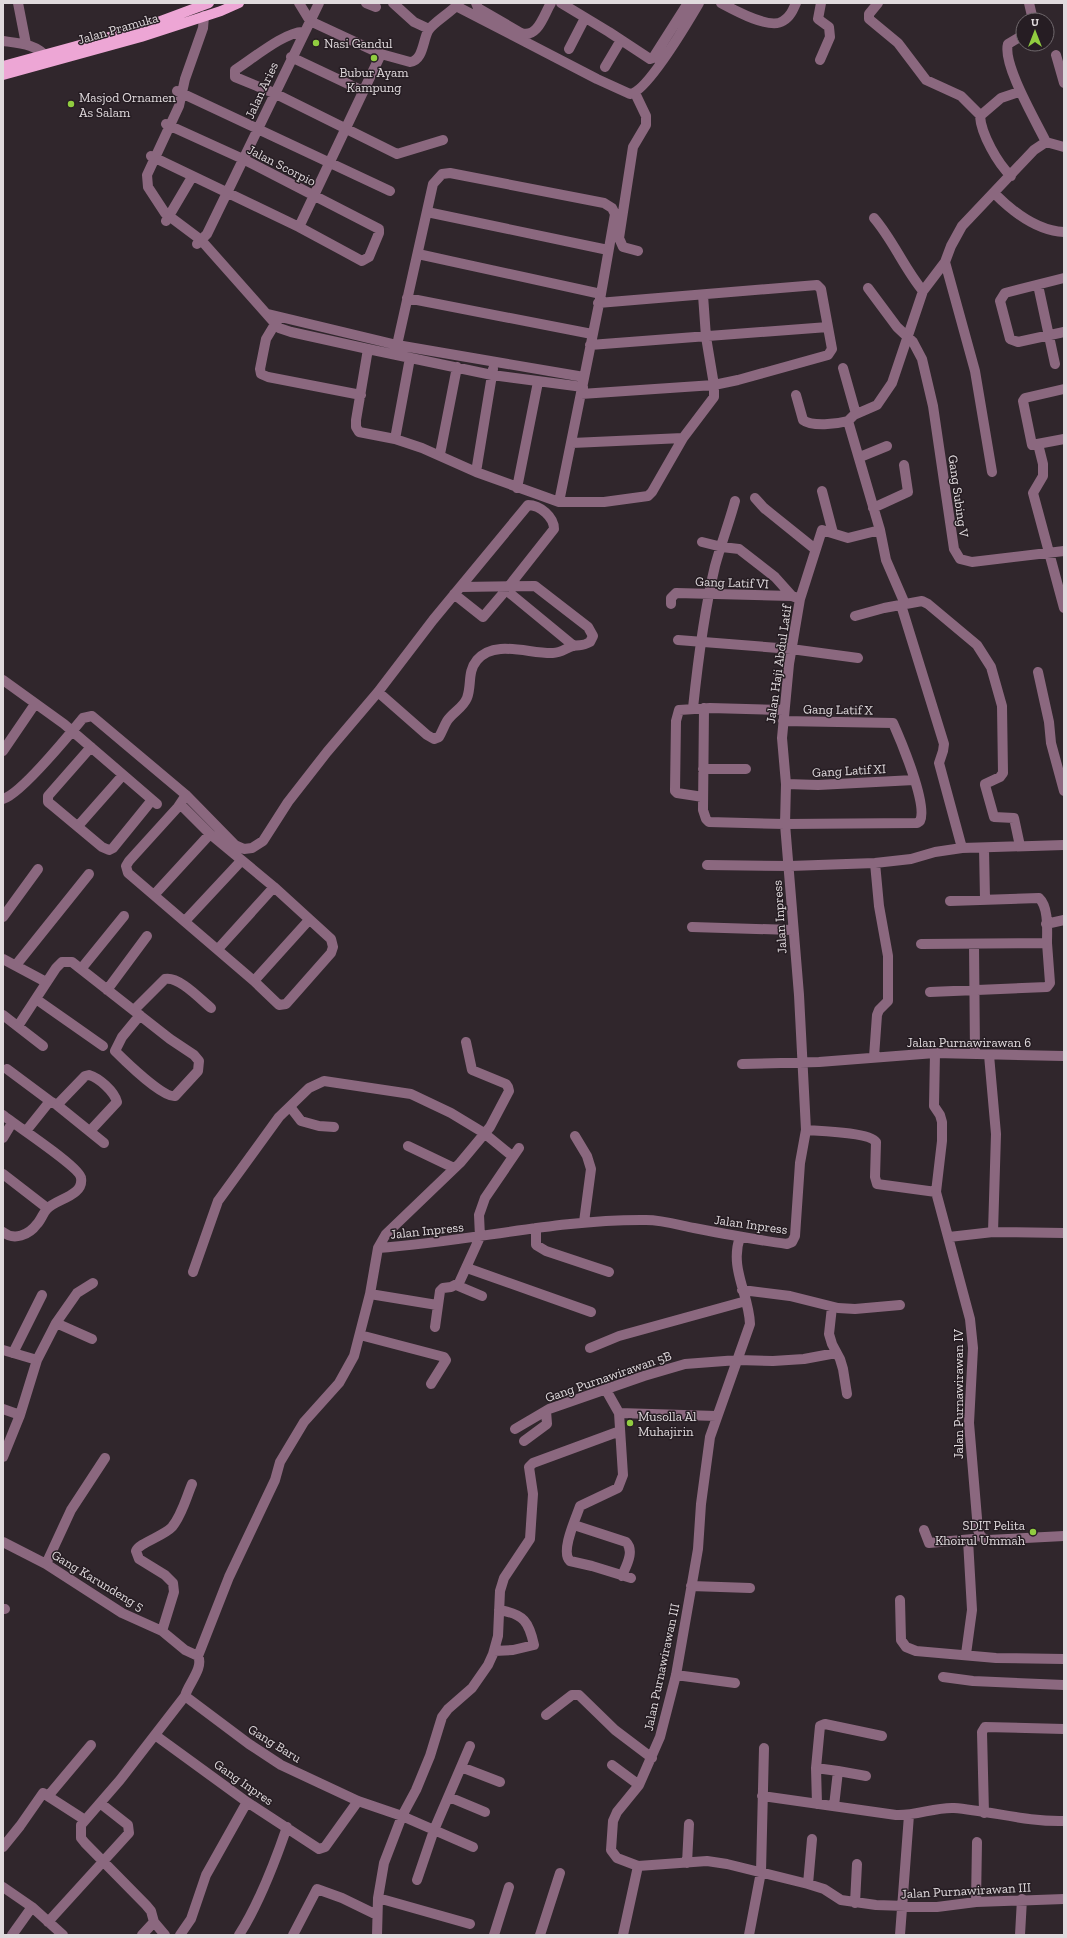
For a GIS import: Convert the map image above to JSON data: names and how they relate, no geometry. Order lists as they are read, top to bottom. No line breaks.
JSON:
{"streets":{"main road":["Jalan Pramuka"],"street":["Jalan Aries","Jalan Scorpio","Gang Subing V","Gang Latif VI","Jalan Haji Abdul Latif","Gang Latif X","Gang Latif XI","Jalan Inpress","Jalan Purnawirawan 6","Gang Purnawirawan 5B","Jalan Purnawirawan IV","Gang Karundeng 5","Jalan Purnawirawan III","Gang Baru","Gang Inpres"]},"crossings":[["Jalan Aries","Jalan Scorpio"],["Gang Latif VI","Jalan Haji Abdul Latif"],["Jalan Haji Abdul Latif","Gang Latif X"],["Jalan Haji Abdul Latif","Gang Latif XI"],["Jalan Haji Abdul Latif","Jalan Inpress"],["Gang Latif X","Gang Latif XI"],["Jalan Inpress","Jalan Purnawirawan 6"],["Jalan Inpress","Jalan Purnawirawan III"],["Jalan Purnawirawan 6","Jalan Purnawirawan IV"],["Gang Purnawirawan 5B","Jalan Purnawirawan III"],["Gang Baru","Gang Inpres"]],"places":["Nasi Gandul","Bubur Ayam Kampung","Masjod Ornamen As Salam","Musolla Al Muhajirin","SDIT Pelita Khoirul Ummah"],"north":"top"}
